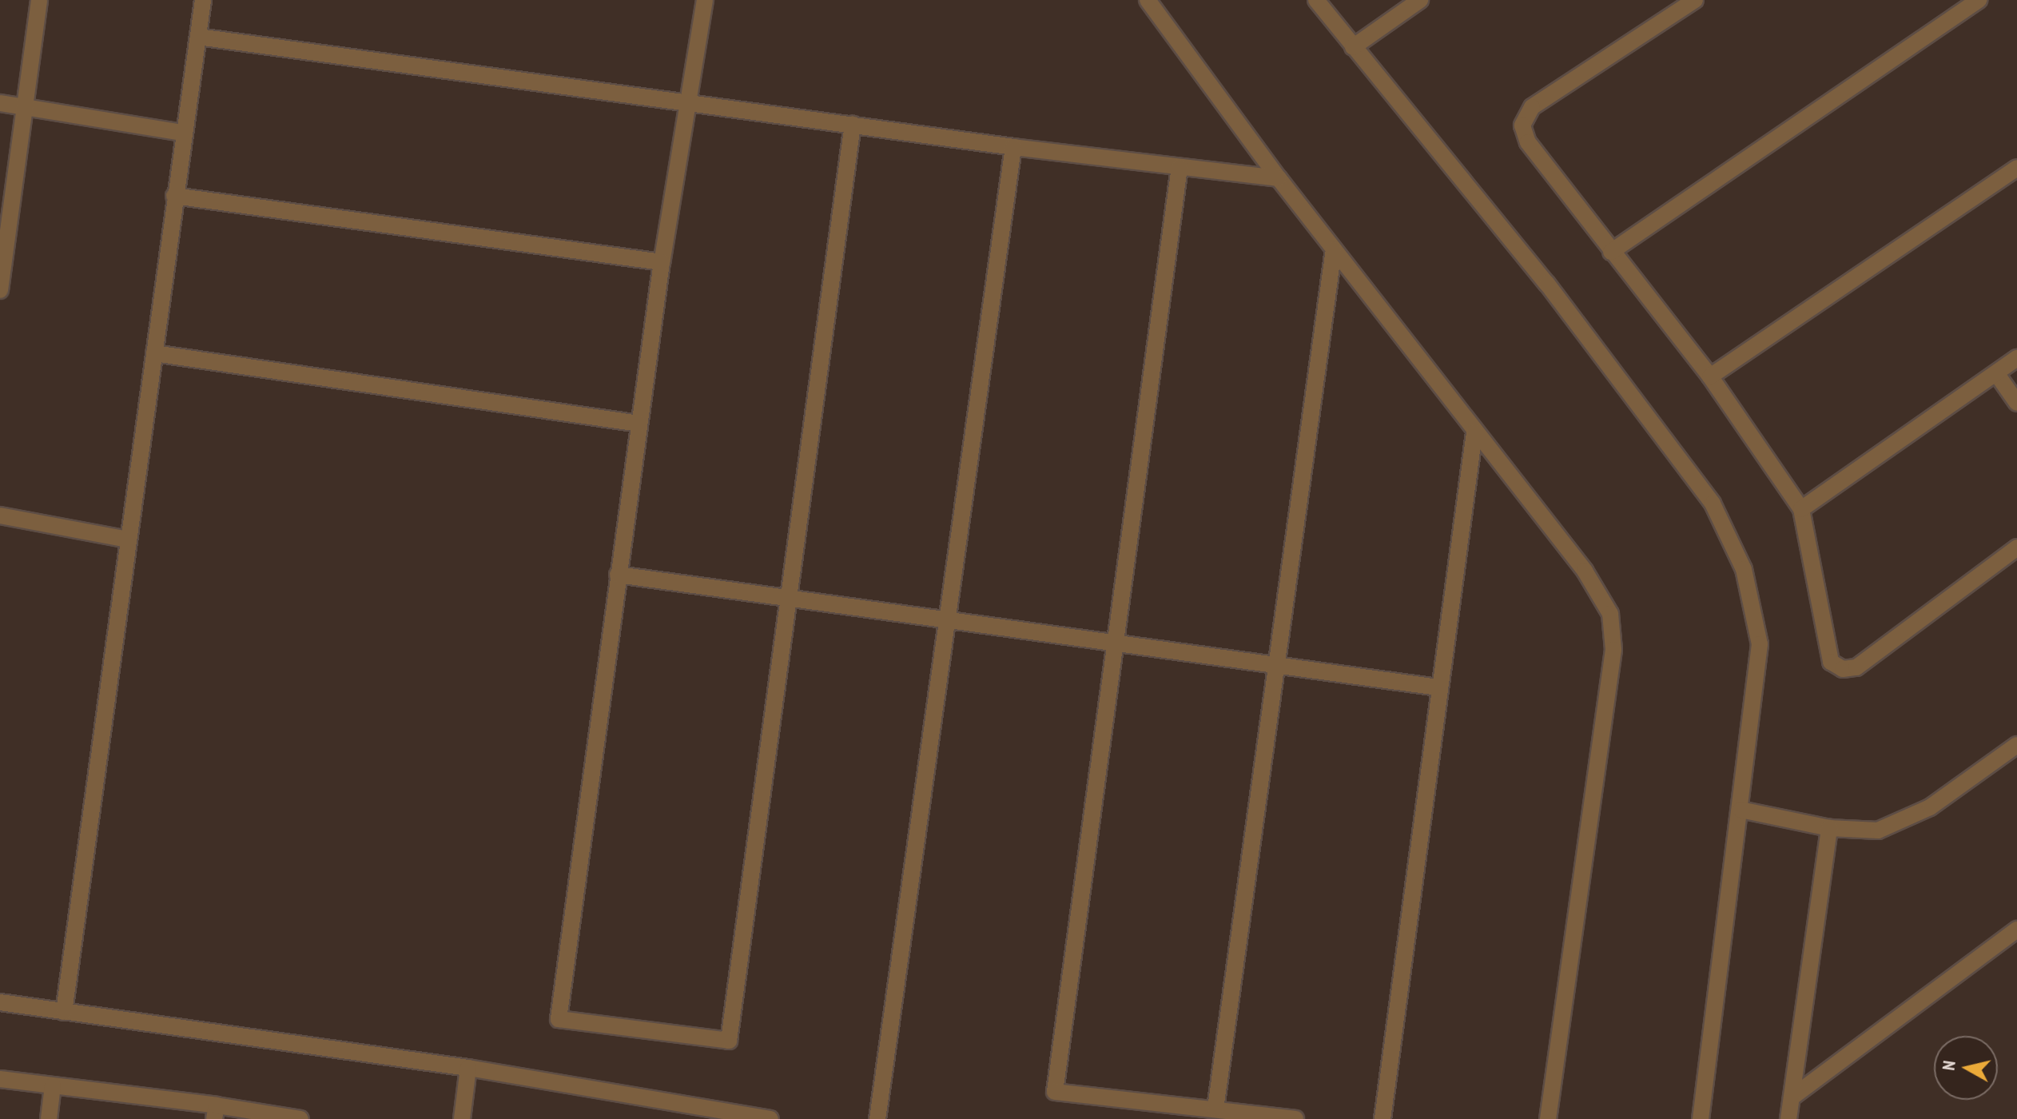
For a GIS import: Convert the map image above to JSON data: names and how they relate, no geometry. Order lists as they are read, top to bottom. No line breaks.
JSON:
{"north":"left"}
